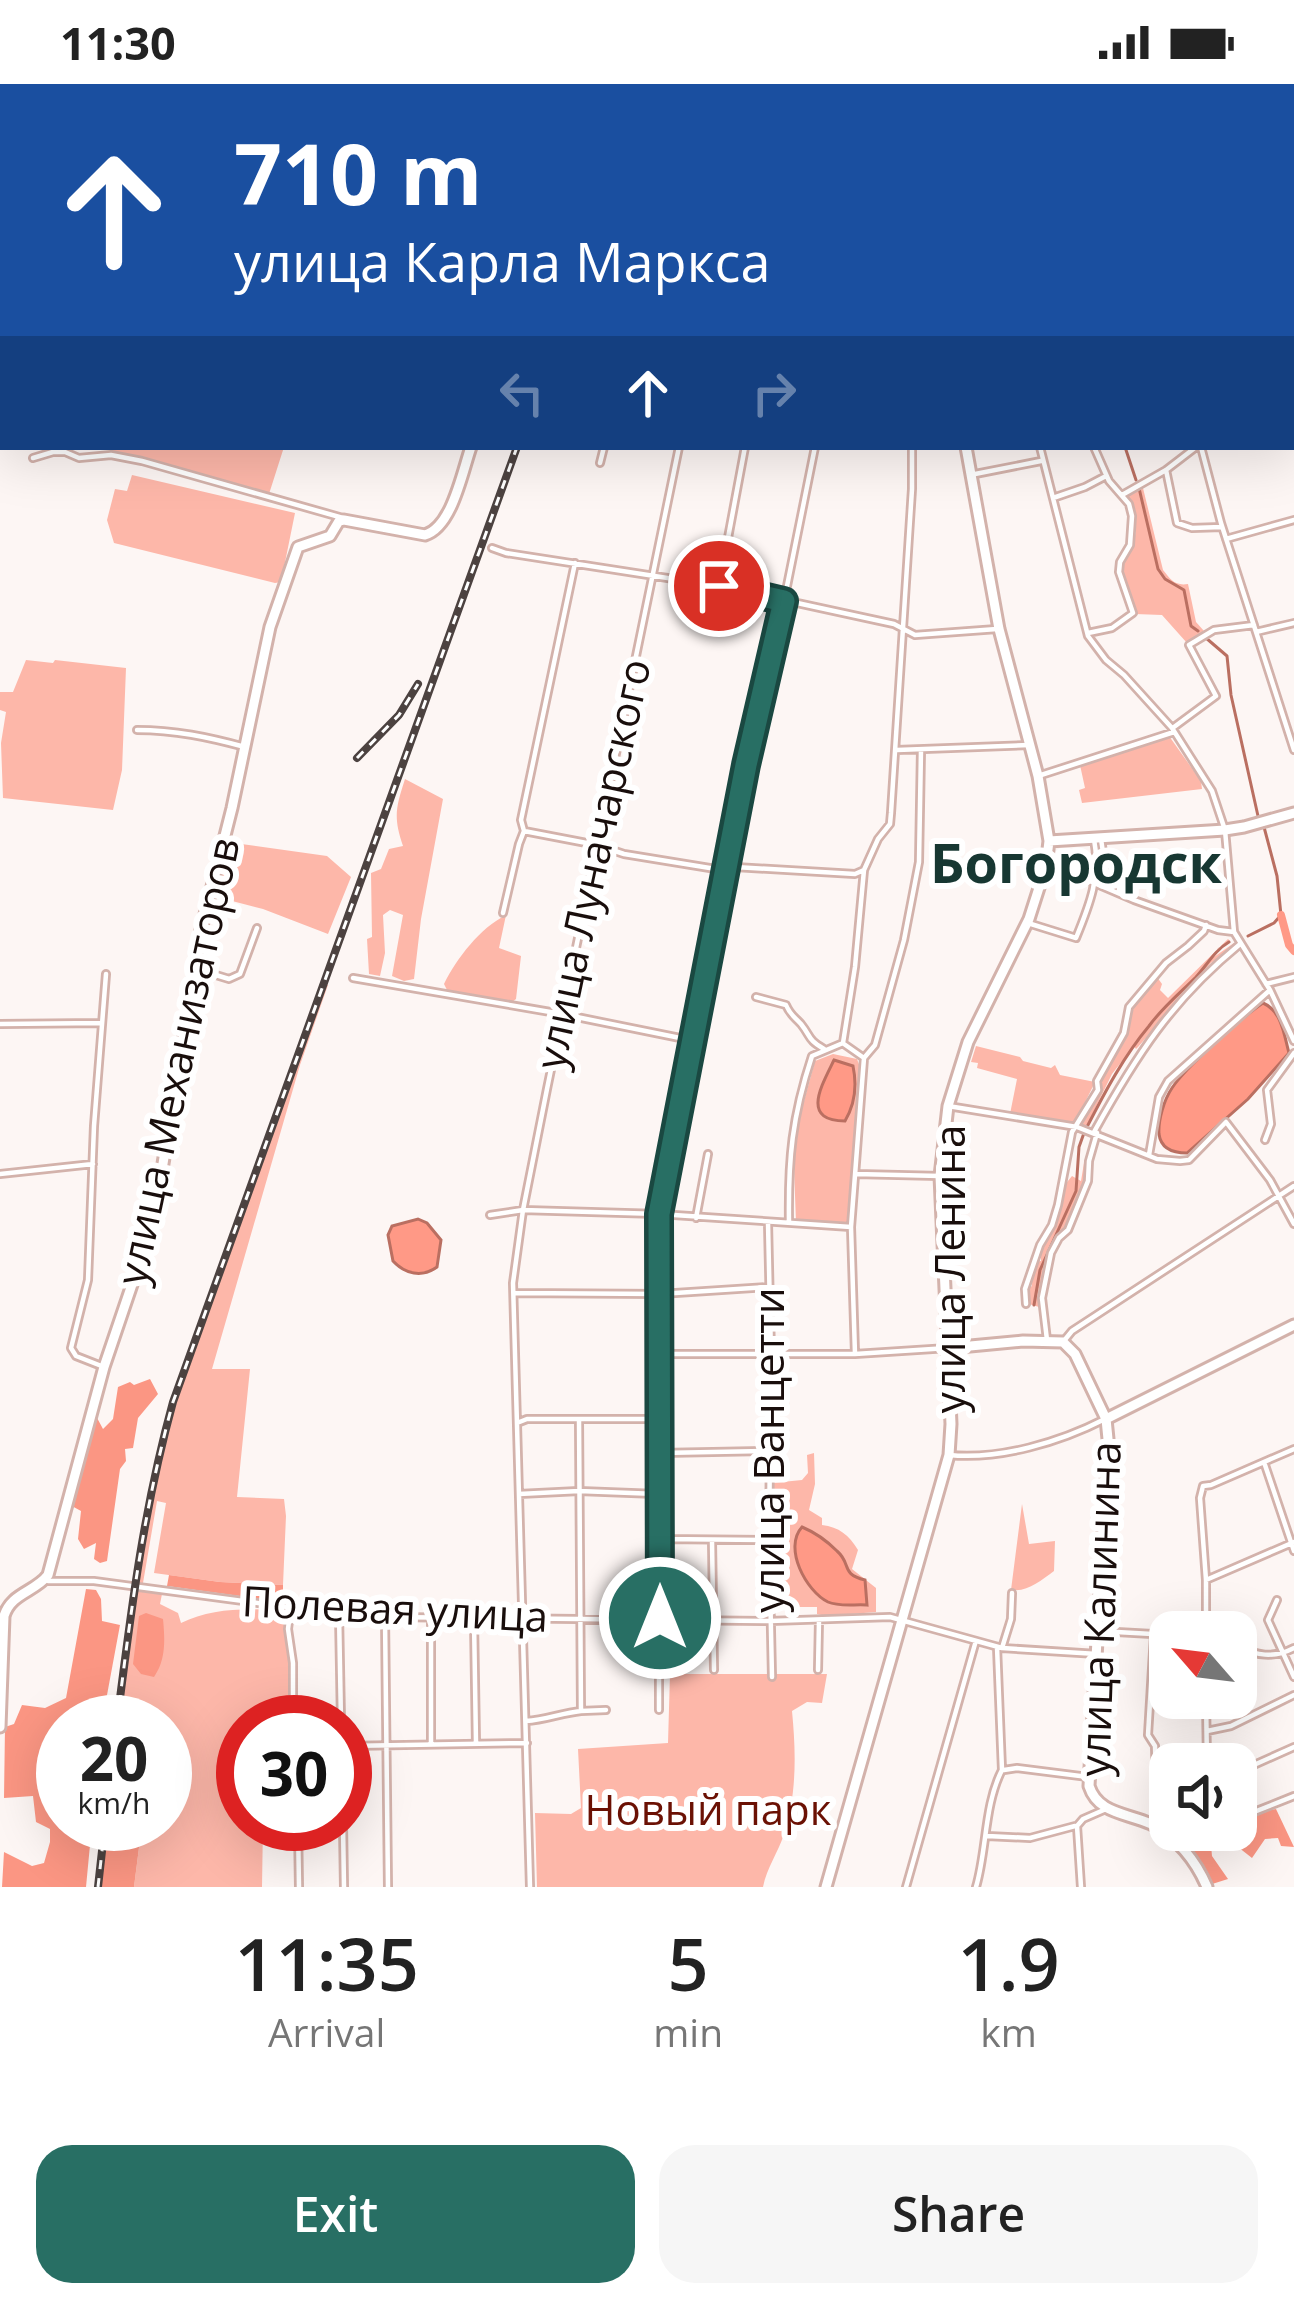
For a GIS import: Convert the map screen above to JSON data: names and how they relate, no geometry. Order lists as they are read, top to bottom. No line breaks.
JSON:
{"streets":{"street":["улица Луначарского","улица Механизаторов","улица Ленина","улица Ванцетти","Полевая улица","улица Калинина"]},"crossings":[["улица Луначарского","Полевая улица"],["улица Механизаторов","Полевая улица"],["улица Ленина","Полевая улица"],["улица Ванцетти","Полевая улица"],["Полевая улица","улица Калинина"]],"districts":["Богородск"],"parks":["Новый парк"],"north":"top left","page":{"status":"11:30","turn":["710 m","улица Карла Маркса"],"speed":"20 km/h","limit":"30","eta":["11:35","Arrival","5","min","1.9","km"],"buttons":["Exit","Share"]}}
